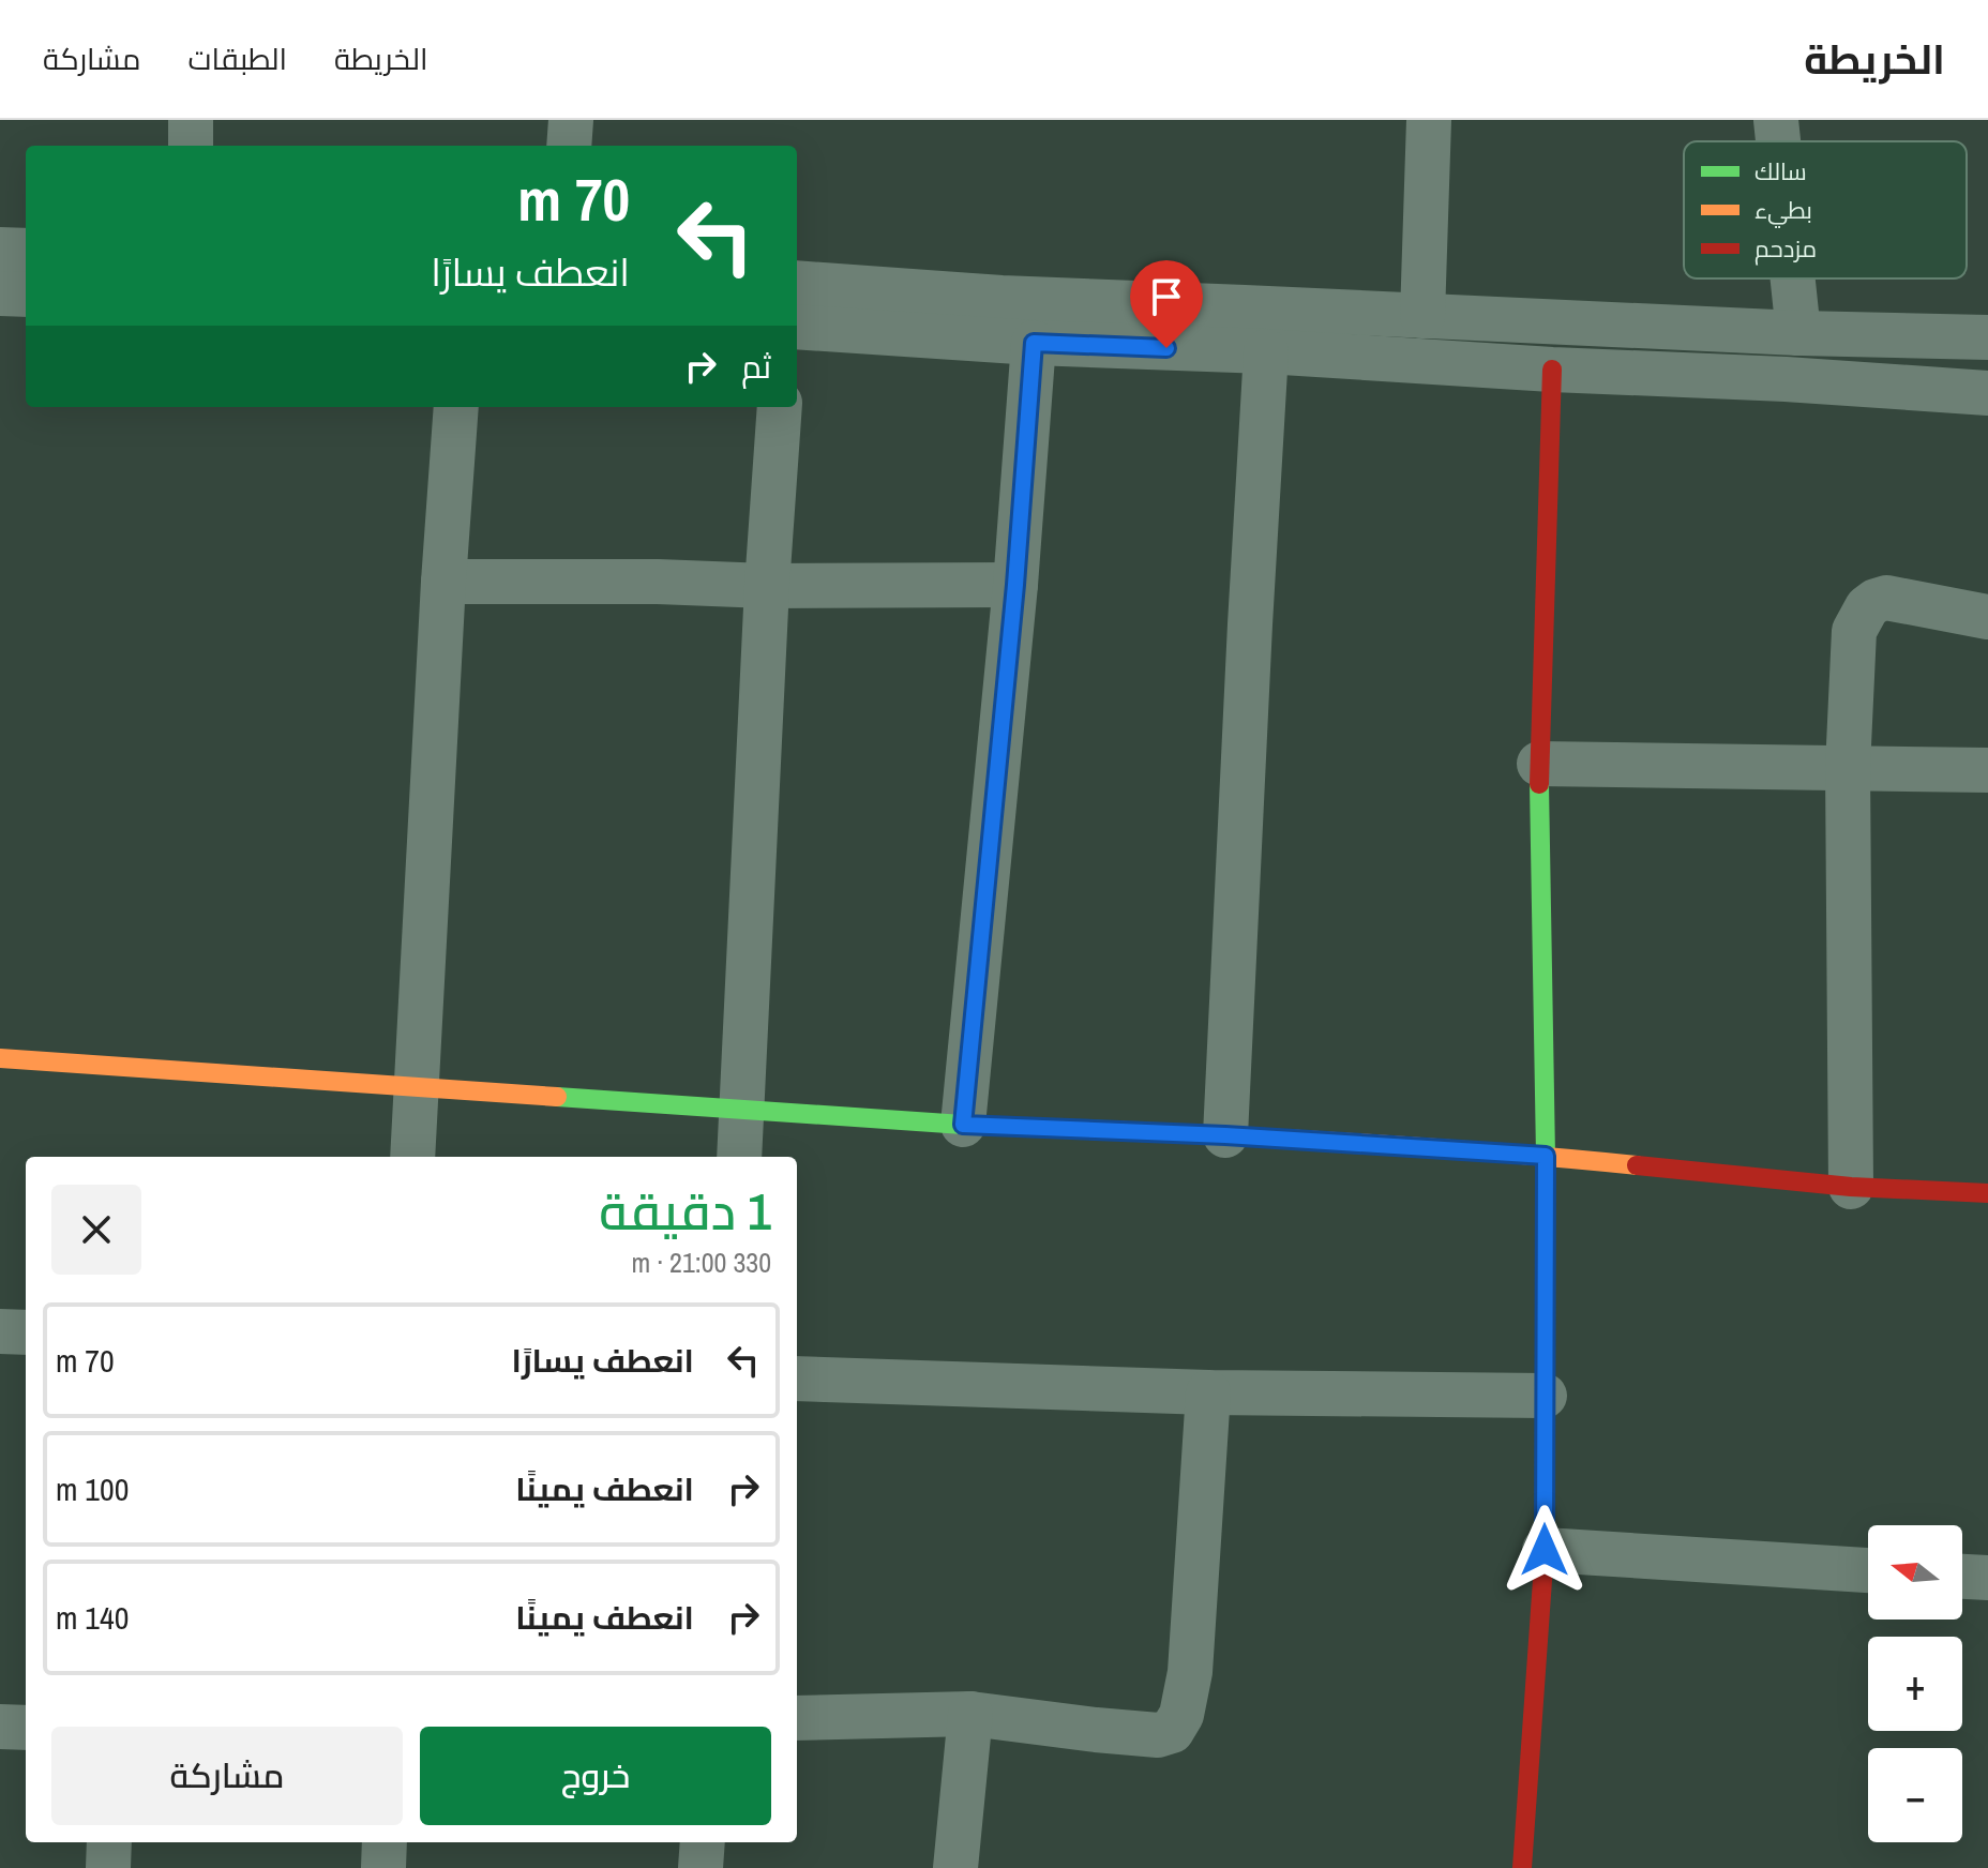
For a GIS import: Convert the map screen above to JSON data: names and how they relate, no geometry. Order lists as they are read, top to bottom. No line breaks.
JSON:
{"legend":["سالك","بطيء","مزدحم"],"north":"left","page":{"header":"الخريطة","nav":["الخريطة","الطبقات","مشاركة"],"turn":["70 m","انعطف يسارًا"],"then":"ثم","heading":["1 دقيقة","330 m · 21:00"],"list":[{"name":"انعطف يسارًا","value":"70 m"},{"name":"انعطف يمينًا","value":"100 m"},{"name":"انعطف يمينًا","value":"140 m"}],"map_buttons":["+","−"],"buttons":["خروج","مشاركة"]}}
